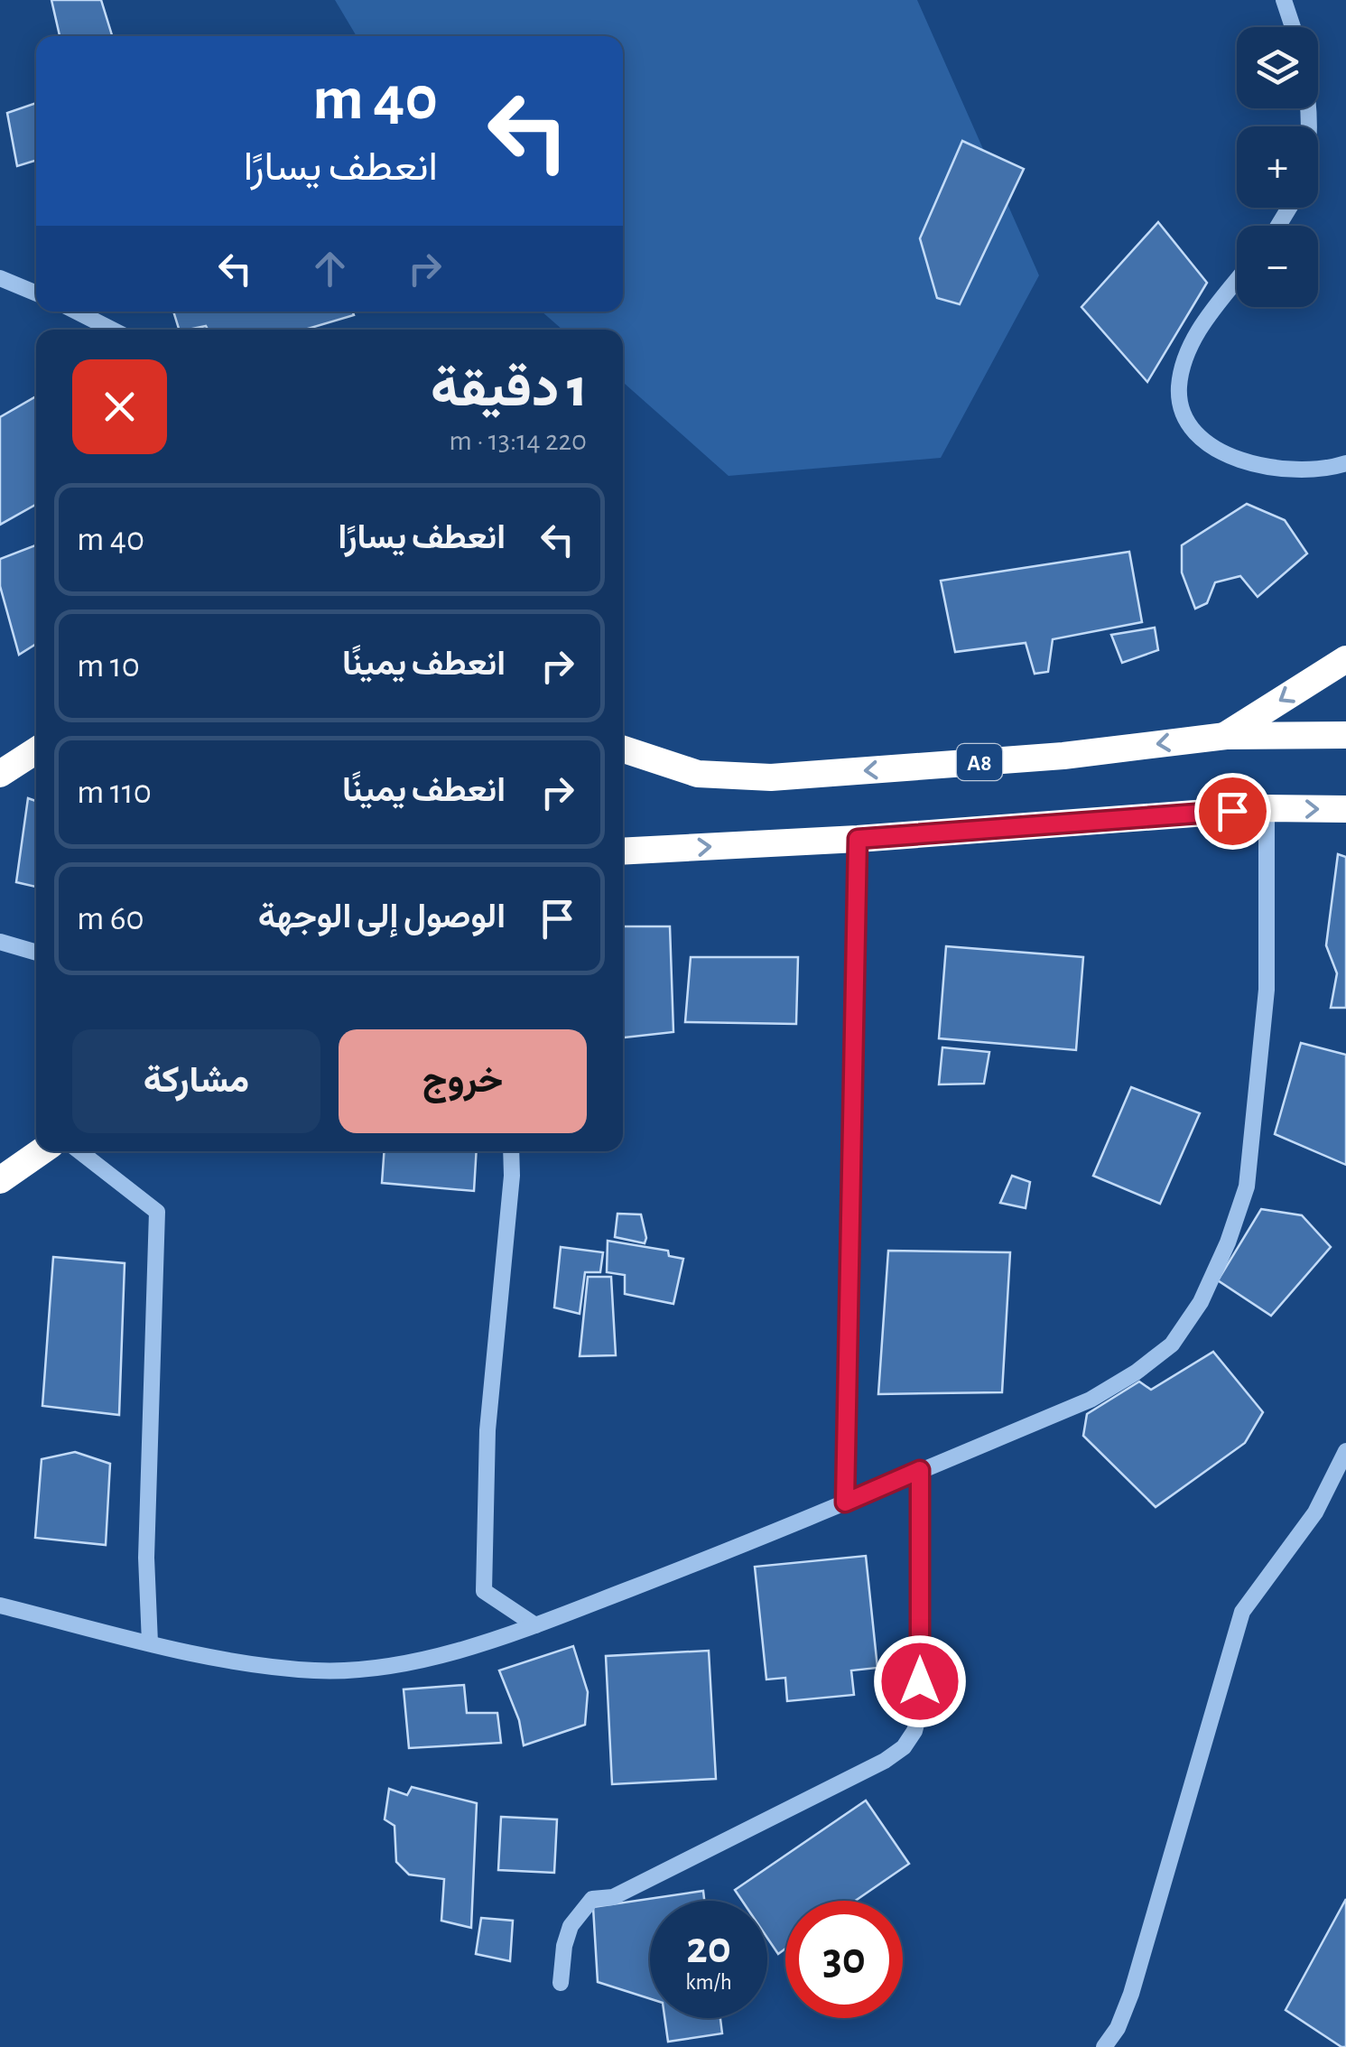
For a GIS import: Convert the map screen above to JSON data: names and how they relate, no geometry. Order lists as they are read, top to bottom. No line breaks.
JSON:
{"streets":{"highway":["A8"]},"page":{"map_buttons":["+","−"],"turn":["40 m","انعطف يسارًا"],"heading":["1 دقيقة","220 m · 13:14"],"list":[{"name":"انعطف يسارًا","value":"40 m"},{"name":"انعطف يمينًا","value":"10 m"},{"name":"انعطف يمينًا","value":"110 m"},{"name":"الوصول إلى الوجهة","value":"60 m"}],"buttons":["خروج","مشاركة"],"speed":"20 km/h","limit":"30"}}
